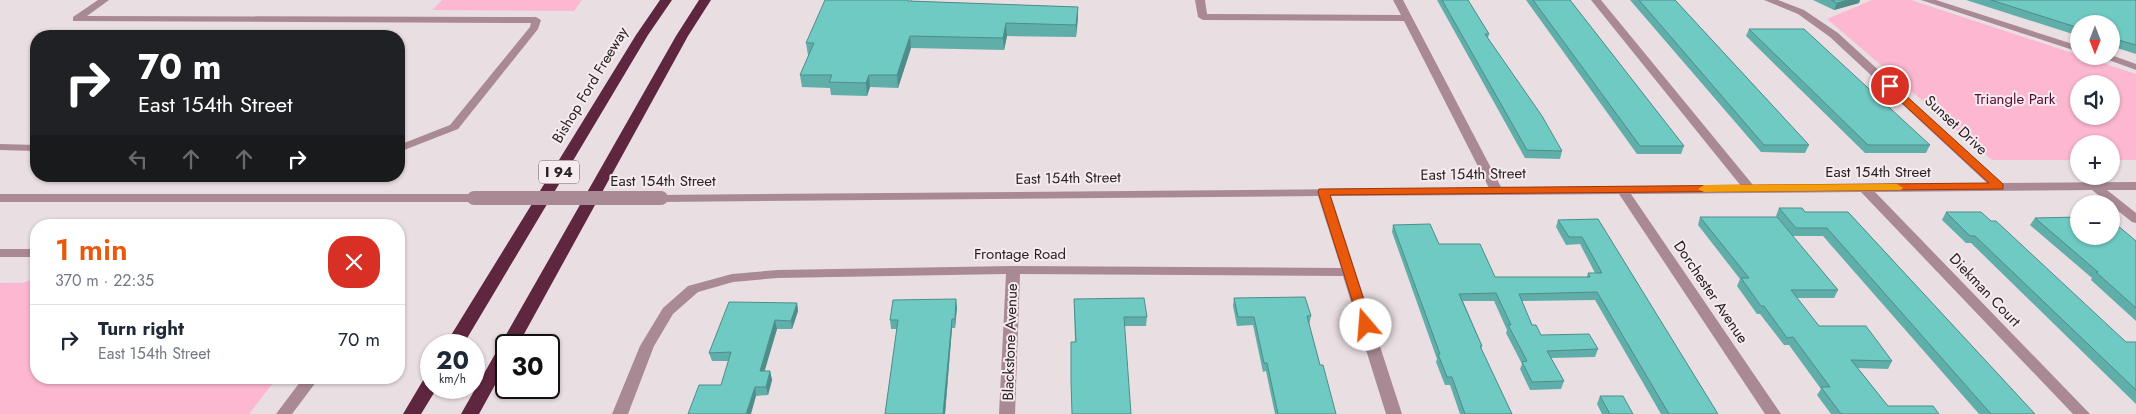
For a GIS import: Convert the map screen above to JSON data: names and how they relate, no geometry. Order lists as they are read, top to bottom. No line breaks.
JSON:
{"streets":{"highway":["Bishop Ford Freeway","I 94"],"street":["Sunset Drive","East 154th Street","Frontage Road","Diekman Court","Dorchester Avenue","Blackstone Avenue"]},"crossings":[["Sunset Drive","East 154th Street"],["East 154th Street","Diekman Court"],["East 154th Street","Dorchester Avenue"],["Frontage Road","Blackstone Avenue"]],"parks":["Triangle Park"],"north":"bottom","page":{"map_buttons":["+","−"],"turn":["70 m","East 154th Street"],"heading":["1 min","370 m · 22:35"],"list":[{"name":"Turn right","note":"East 154th Street","value":"70 m"}],"speed":"20 km/h","limit":"30"}}
